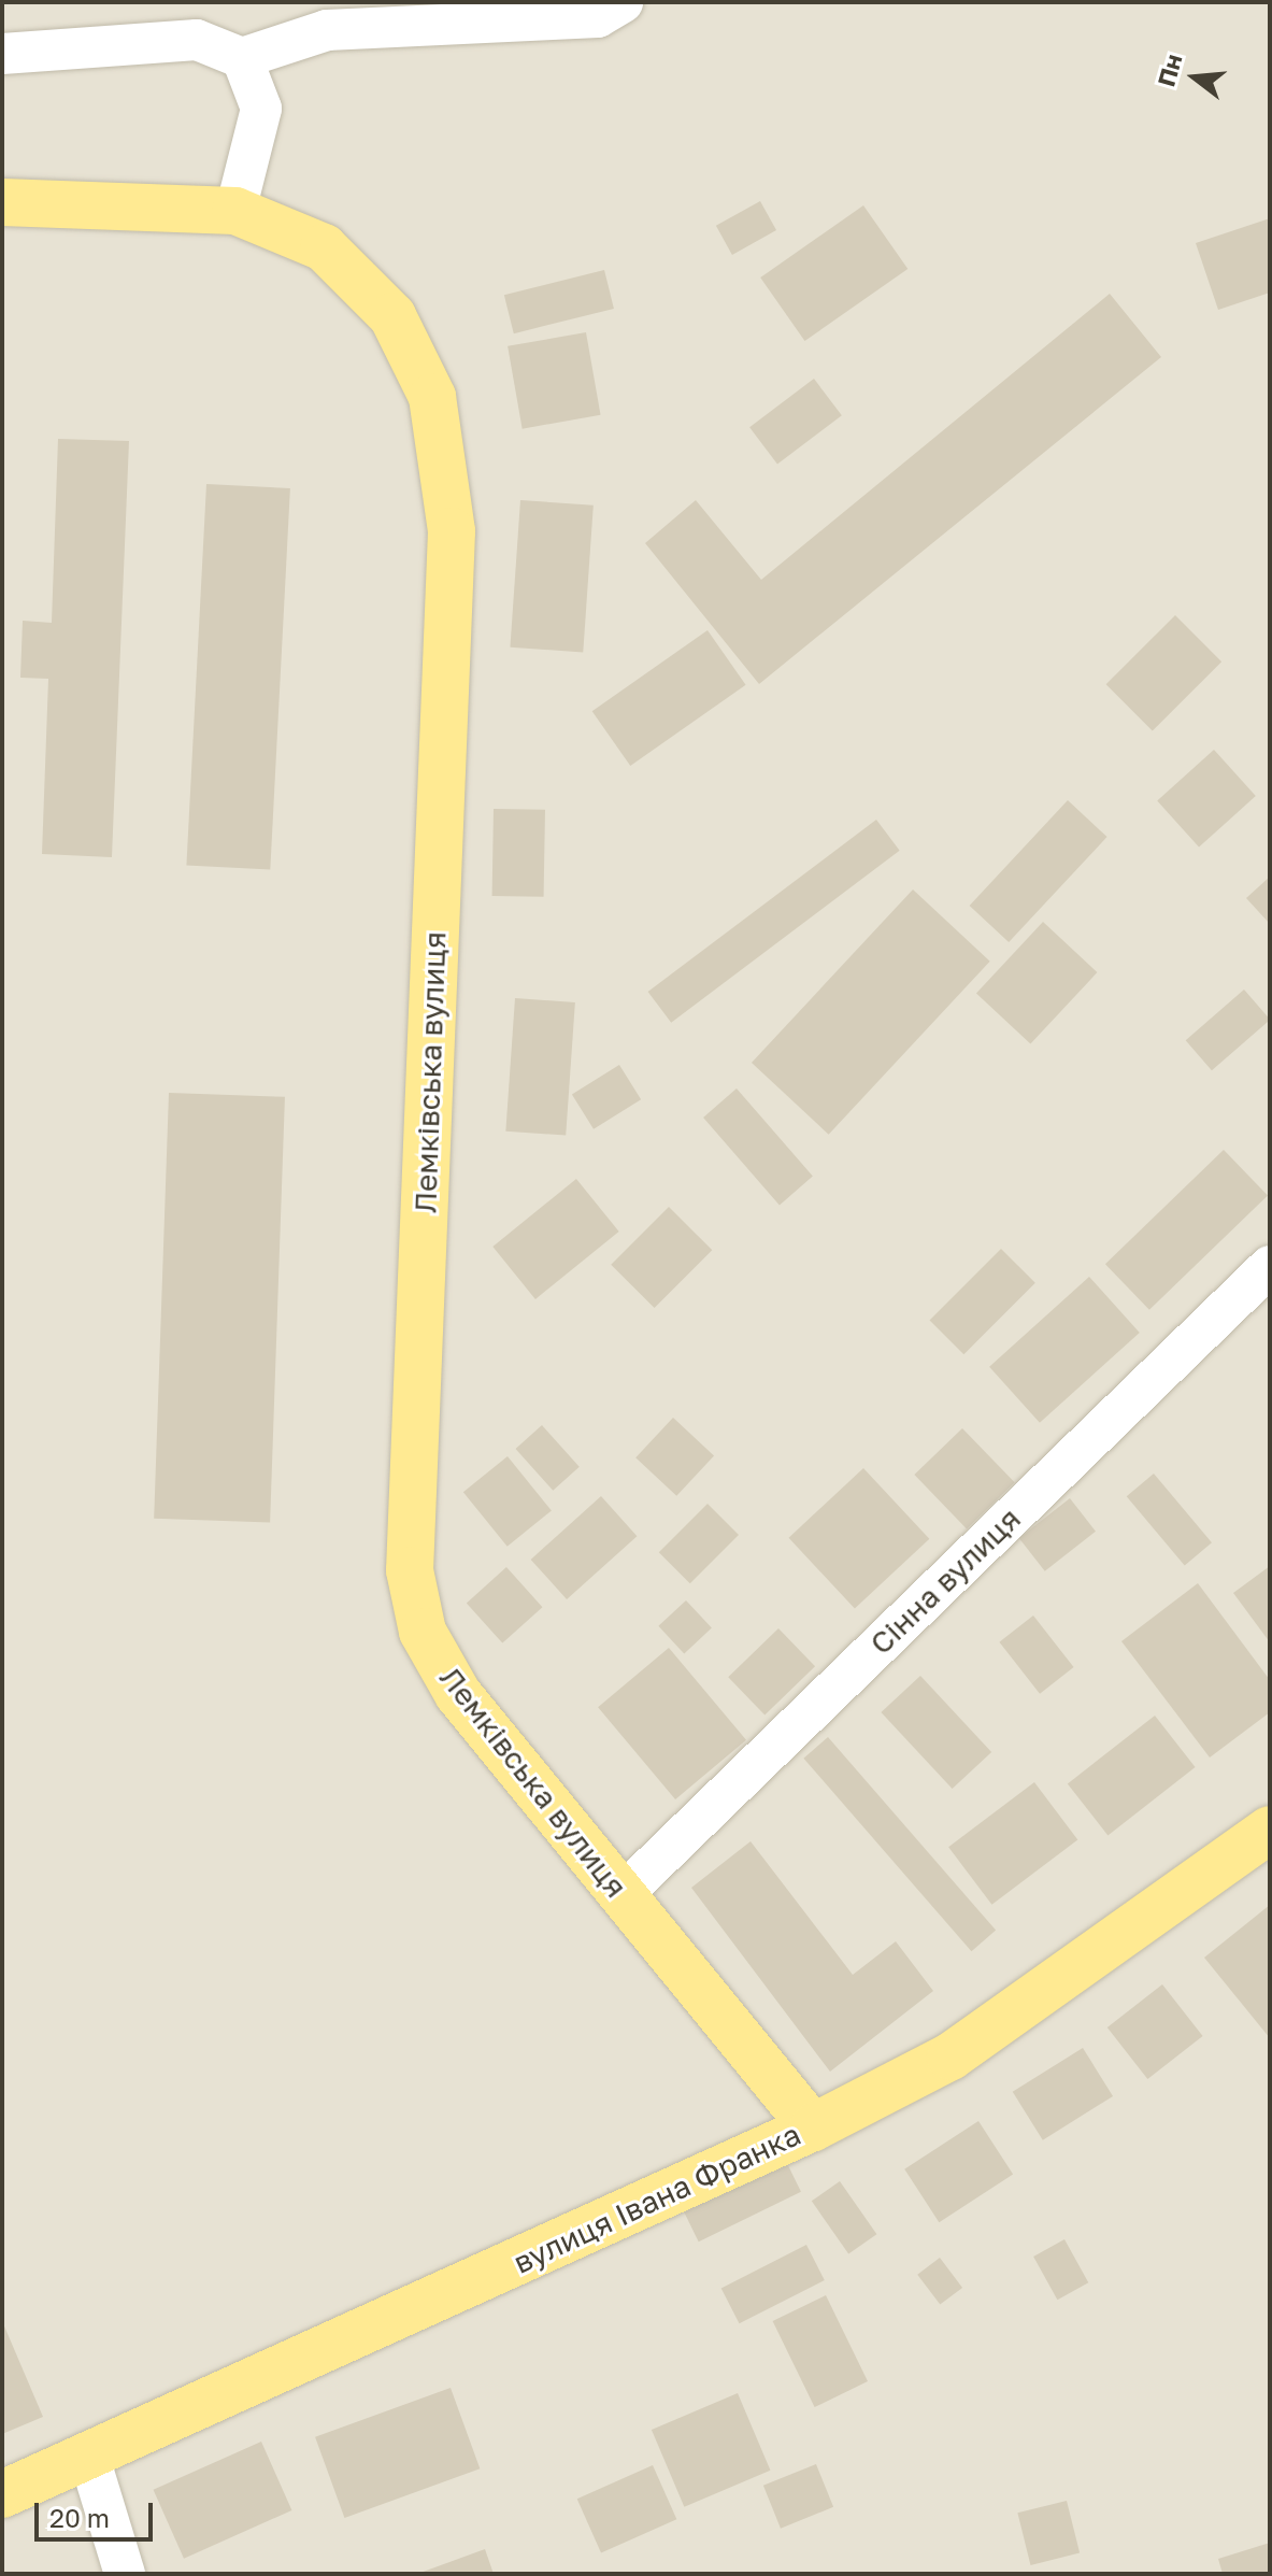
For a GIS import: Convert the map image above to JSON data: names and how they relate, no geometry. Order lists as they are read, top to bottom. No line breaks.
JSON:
{"streets":{"main road":["Лемківська вулиця","вулиця Івана Франка"],"street":["Сінна вулиця"]},"crossings":[["Лемківська вулиця","Сінна вулиця"],["Лемківська вулиця","вулиця Івана Франка"]],"scale_bar":"20 m","north":"left"}
